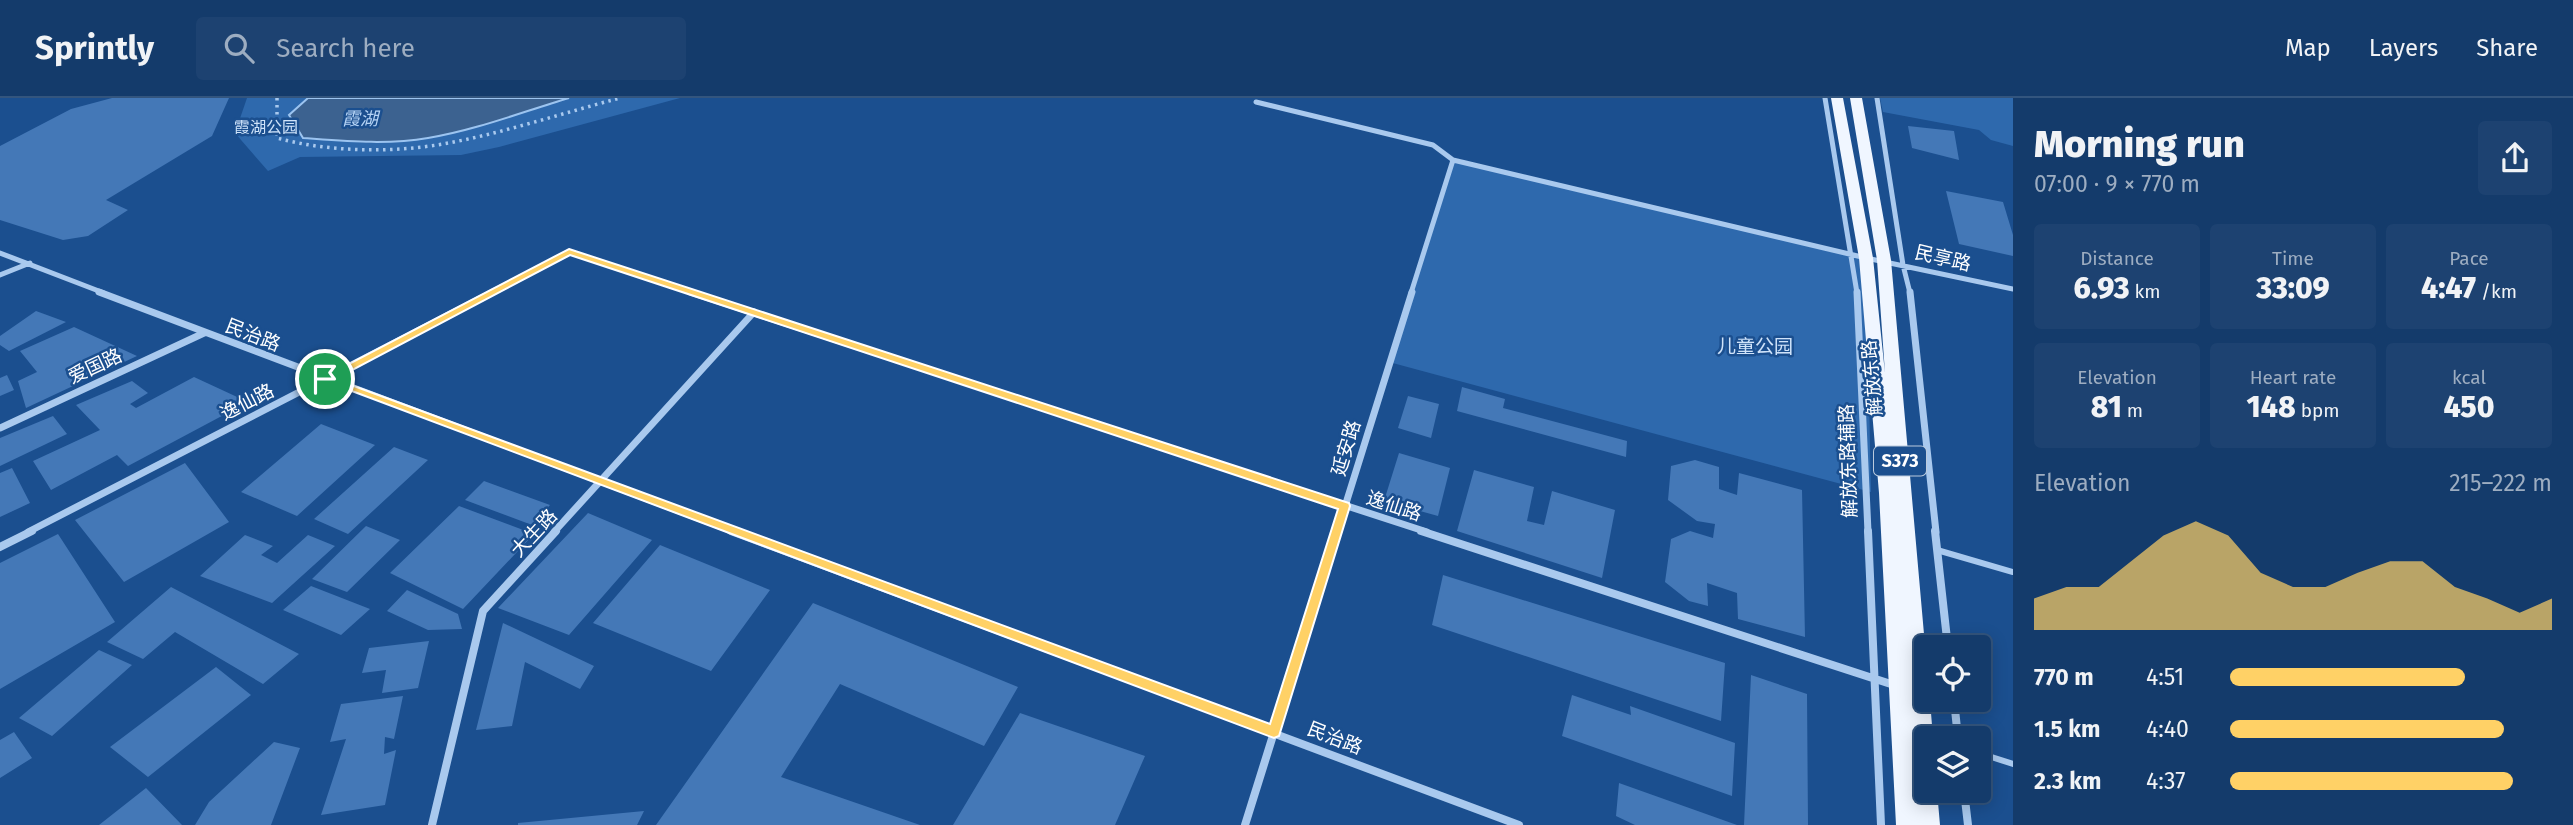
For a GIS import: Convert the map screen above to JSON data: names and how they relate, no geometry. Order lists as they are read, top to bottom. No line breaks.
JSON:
{"streets":{"main road":["解放东路","S373"],"street":["民享路","民治路","爱国路","逸仙路","延安路","解放东路辅路","大生路"]},"crossings":[["民享路","解放东路"],["民享路","延安路"],["民治路","爱国路"],["民治路","逸仙路"],["民治路","延安路"],["民治路","大生路"],["解放东路","逸仙路"],["逸仙路","延安路"],["逸仙路","大生路"]],"water":["霞湖"],"parks":["霞湖公园","儿童公园"],"page":{"header":"Sprintly","search":"Search here","nav":["Map","Layers","Share"],"heading":["Morning run","07:00 · 9 × 770 m"],"stats":[["Distance","6.93 km"],["Time","33:09"],["Pace","4:47 /km"],["Elevation","81 m"],["Heart rate","148 bpm"],["kcal","450"]],"chart":["Elevation","215–222 m"],"list":[{"name":"770 m","note":"4:51"},{"name":"1.5 km","note":"4:40"},{"name":"2.3 km","note":"4:37"}]}}
